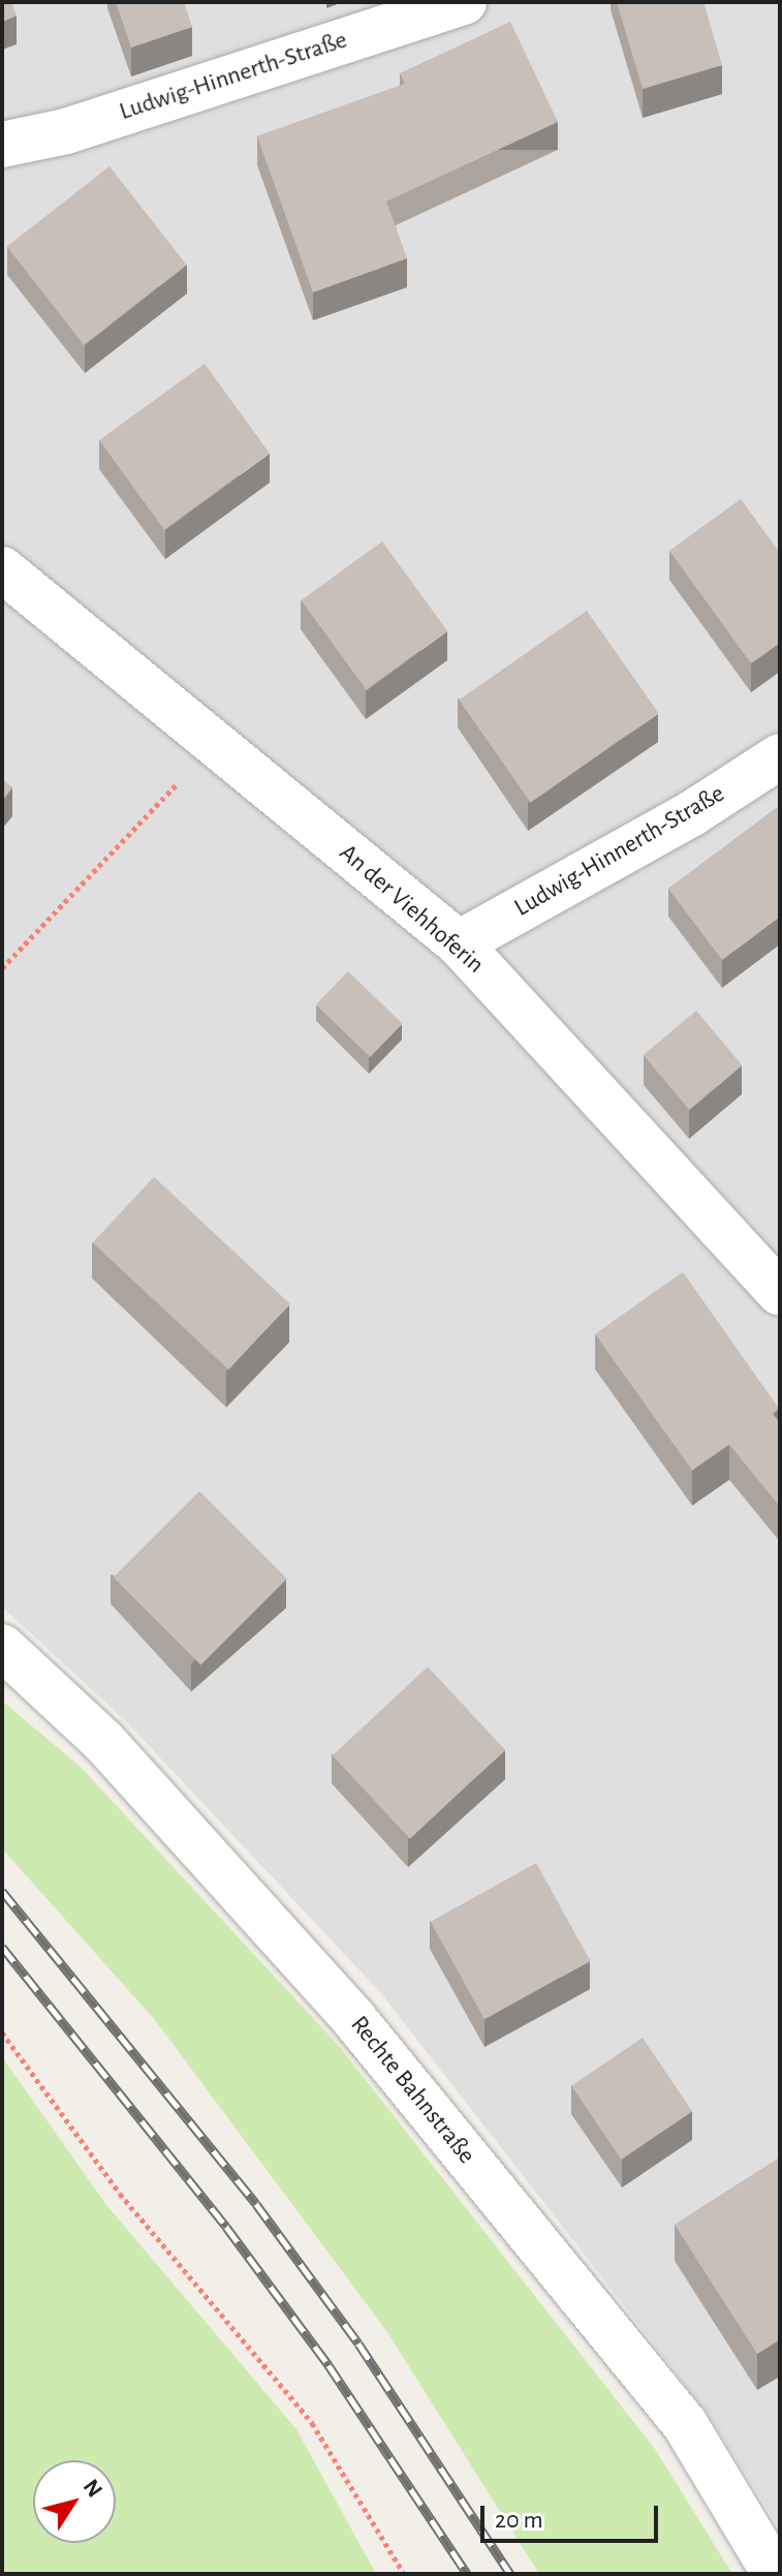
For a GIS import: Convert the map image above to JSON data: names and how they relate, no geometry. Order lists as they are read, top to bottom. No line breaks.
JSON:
{"streets":{"street":["Ludwig-Hinnerth-Straße","An der Viehhoferin","Rechte Bahnstraße"]},"crossings":[["Ludwig-Hinnerth-Straße","An der Viehhoferin"]],"scale_bar":"20 m","north":"top right"}
